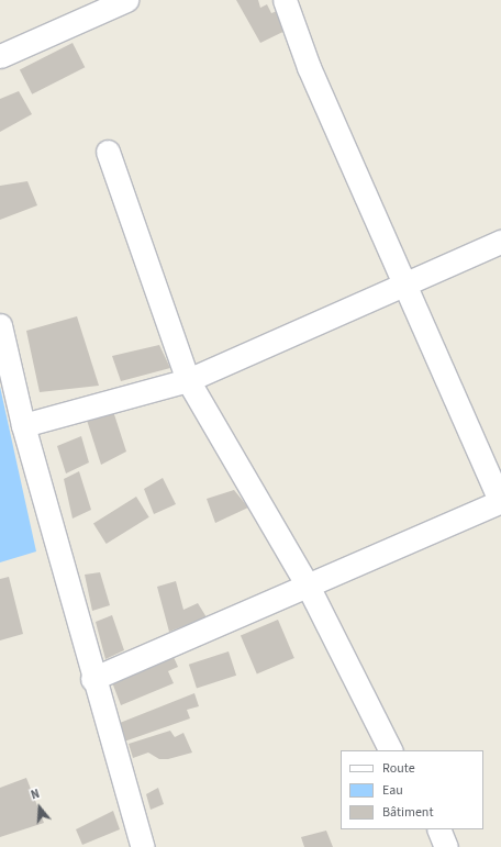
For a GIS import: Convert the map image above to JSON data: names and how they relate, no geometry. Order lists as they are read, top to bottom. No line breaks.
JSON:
{"legend":["Route","Eau","Bâtiment"],"north":"top"}
